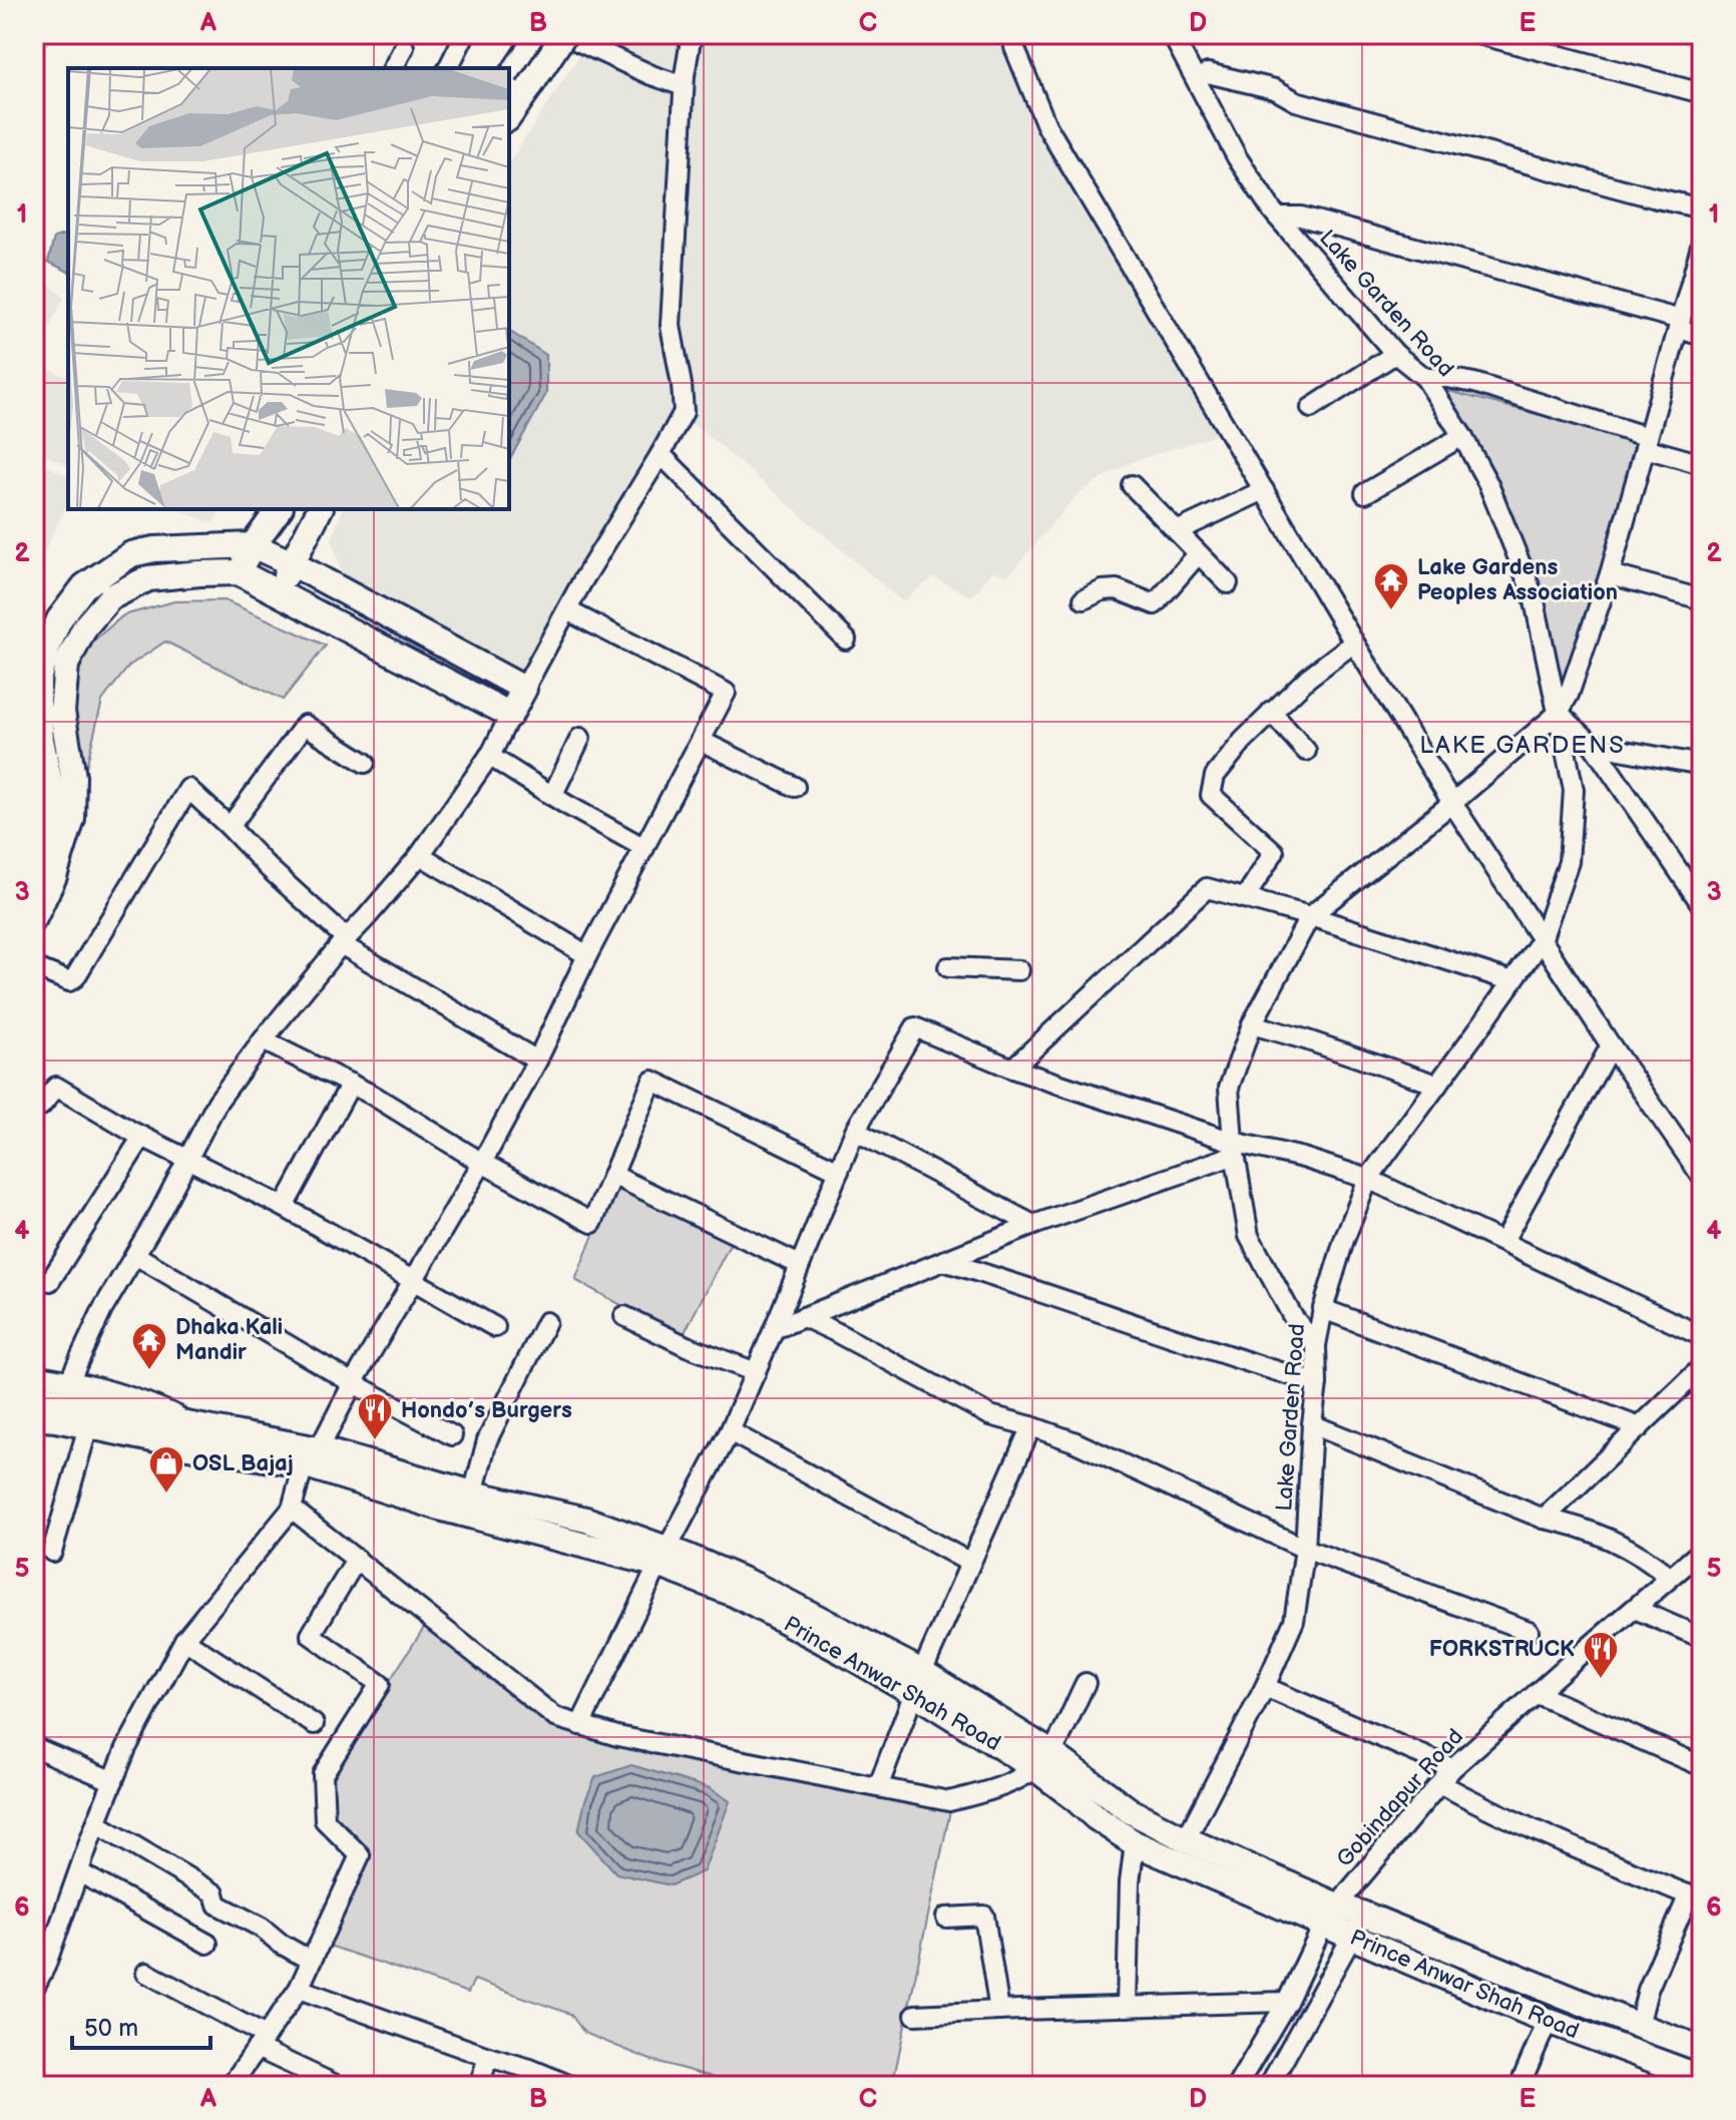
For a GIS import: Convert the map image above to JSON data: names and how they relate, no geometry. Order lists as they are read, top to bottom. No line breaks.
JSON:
{"streets":{"main road":["Prince Anwar Shah Road"],"street":["Lake Garden Road","Gobindapur Road"]},"crossings":[["Lake Garden Road","Prince Anwar Shah Road"],["Prince Anwar Shah Road","Gobindapur Road"]],"districts":["LAKE GARDENS"],"places":{"temple":["Lake Gardens Peoples Association","Dhaka Kali Mandir"],"restaurant":["Hondo’s Burgers","FORKSTRUCK"],"shop":["OSL Bajaj"]},"scale_bar":"50 m","grid":{"columns":["A","B","C","D","E"],"rows":["1","2","3","4","5","6"]}}
